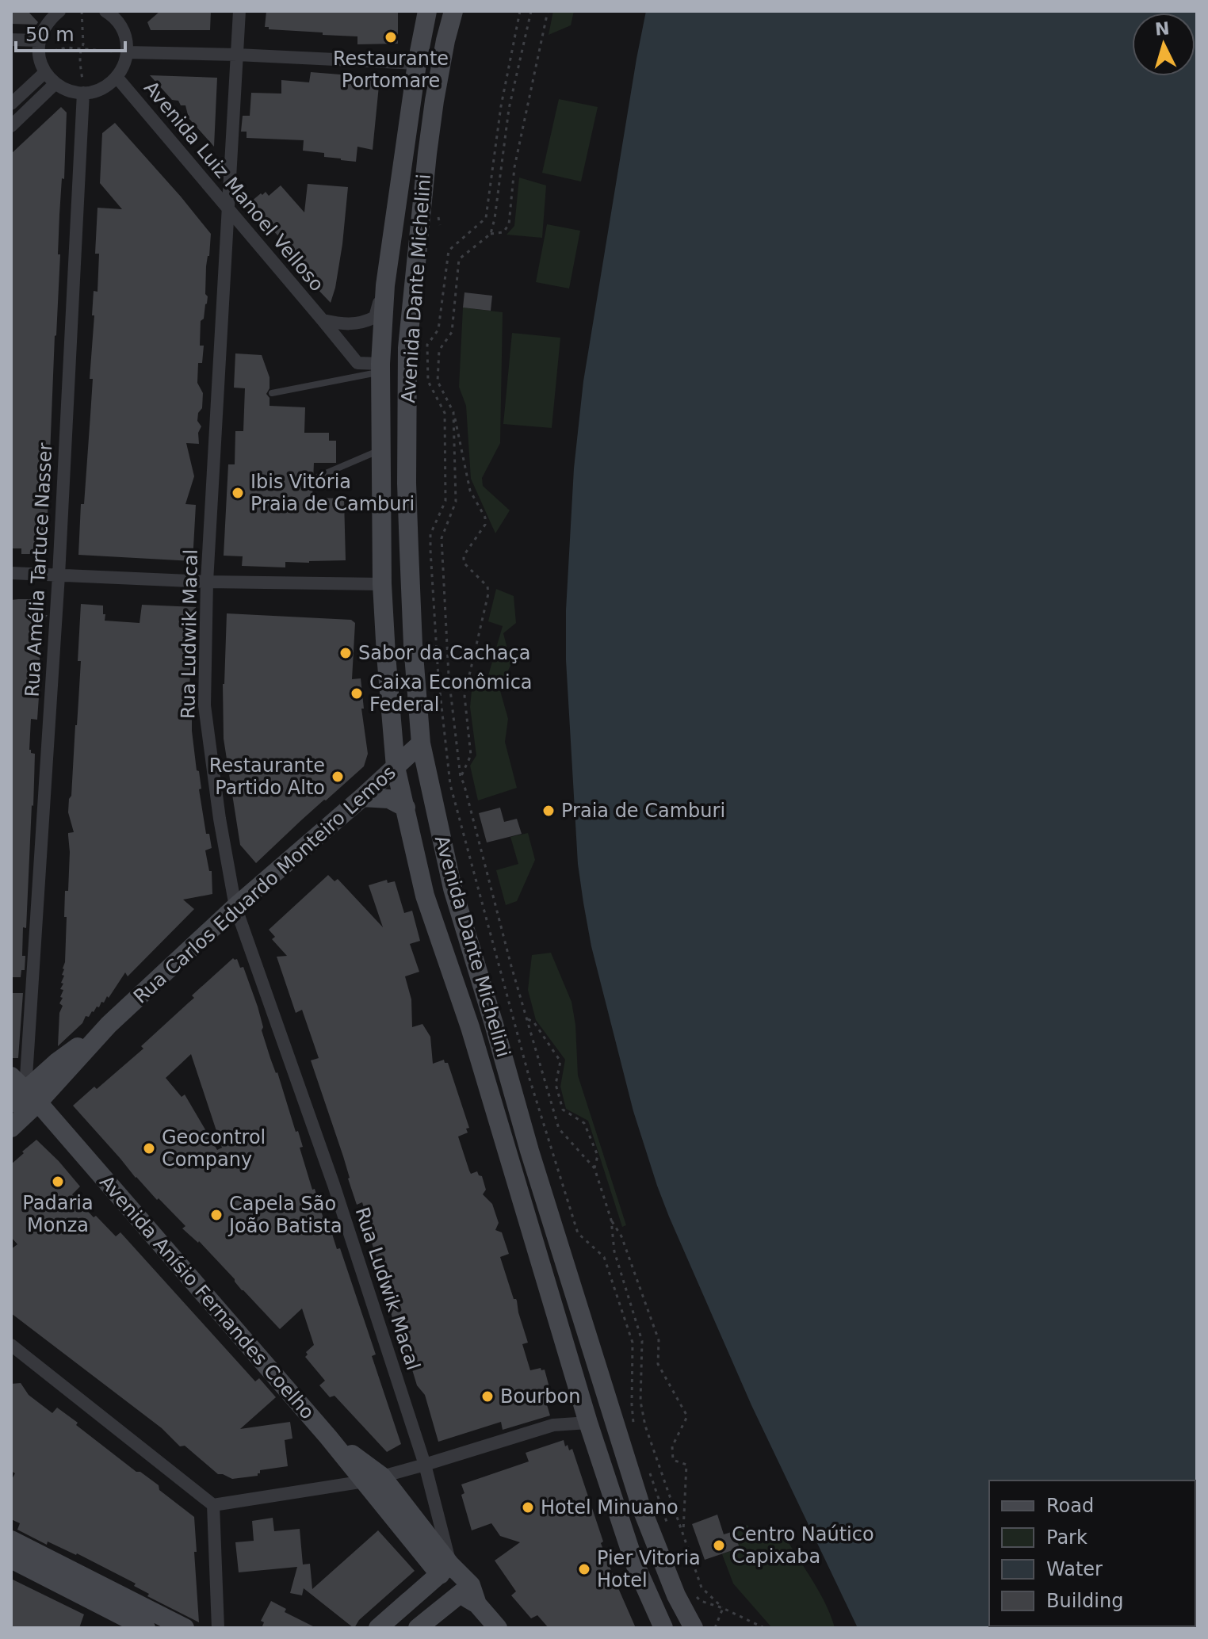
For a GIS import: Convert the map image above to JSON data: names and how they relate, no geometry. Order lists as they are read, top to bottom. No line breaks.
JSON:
{"streets":{"main road":["Avenida Dante Michelini","Rua Carlos Eduardo Monteiro Lemos","Avenida Anísio Fernandes Coelho"],"street":["Avenida Luiz Manoel Velloso","Rua Amélia Tartuce Nasser","Rua Ludwik Macal"]},"crossings":[["Avenida Luiz Manoel Velloso","Avenida Dante Michelini"],["Avenida Luiz Manoel Velloso","Rua Ludwik Macal"],["Avenida Dante Michelini","Rua Carlos Eduardo Monteiro Lemos"],["Rua Amélia Tartuce Nasser","Rua Carlos Eduardo Monteiro Lemos"],["Rua Amélia Tartuce Nasser","Avenida Anísio Fernandes Coelho"],["Rua Ludwik Macal","Rua Carlos Eduardo Monteiro Lemos"],["Rua Ludwik Macal","Avenida Anísio Fernandes Coelho"],["Rua Carlos Eduardo Monteiro Lemos","Avenida Anísio Fernandes Coelho"]],"places":["Restaurante Portomare","Ibis Vitória Praia de Camburi","Sabor da Cachaça","Caixa Econômica Federal","Restaurante Partido Alto","Praia de Camburi","Geocontrol Company","Padaria Monza","Capela São João Batista","Bourbon","Hotel Minuano","Centro Naútico Capixaba","Pier Vitoria Hotel"],"legend":["Road","Park","Water","Building"],"scale_bar":"50 m","north":"top"}
